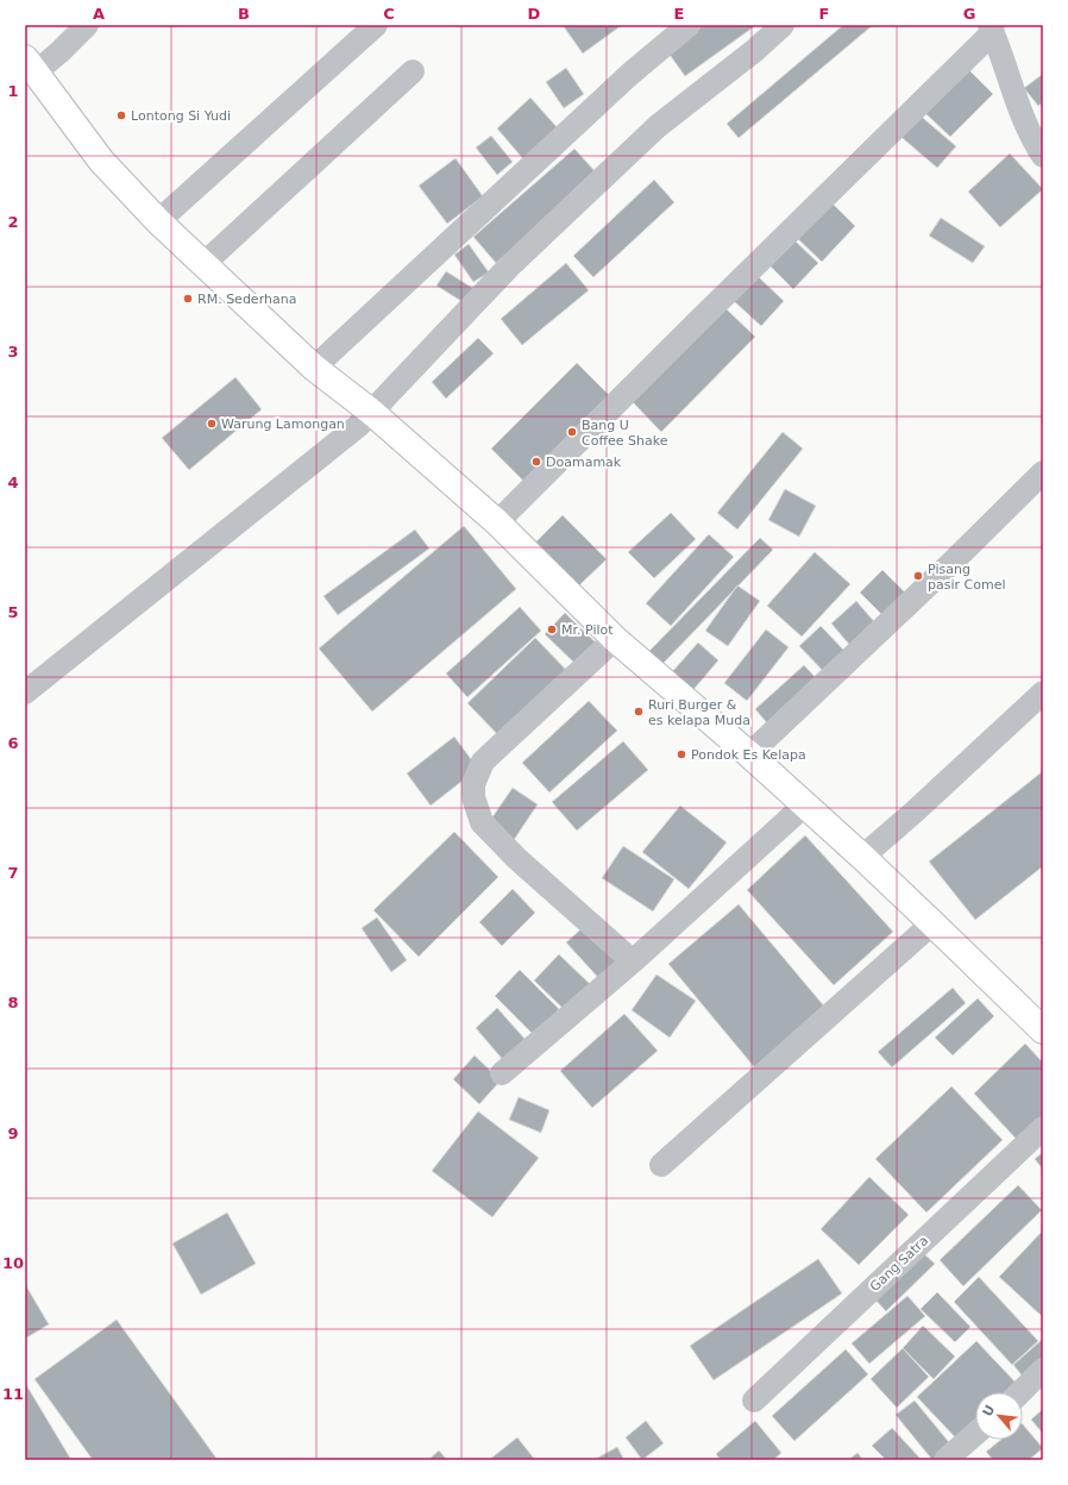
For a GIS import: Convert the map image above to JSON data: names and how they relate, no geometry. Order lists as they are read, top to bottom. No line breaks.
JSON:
{"streets":{"street":["Gang Satra"]},"places":["Lontong Si Yudi","RM. Sederhana","Warung Lamongan","Bang U Coffee Shake","Doamamak","Pisang pasir Comel","Mr. Pilot","Ruri Burger & es kelapa Muda","Pondok Es Kelapa"],"north":"top left","grid":{"columns":["A","B","C","D","E","F","G"],"rows":["1","2","3","4","5","6","7","8","9","10","11"]}}
